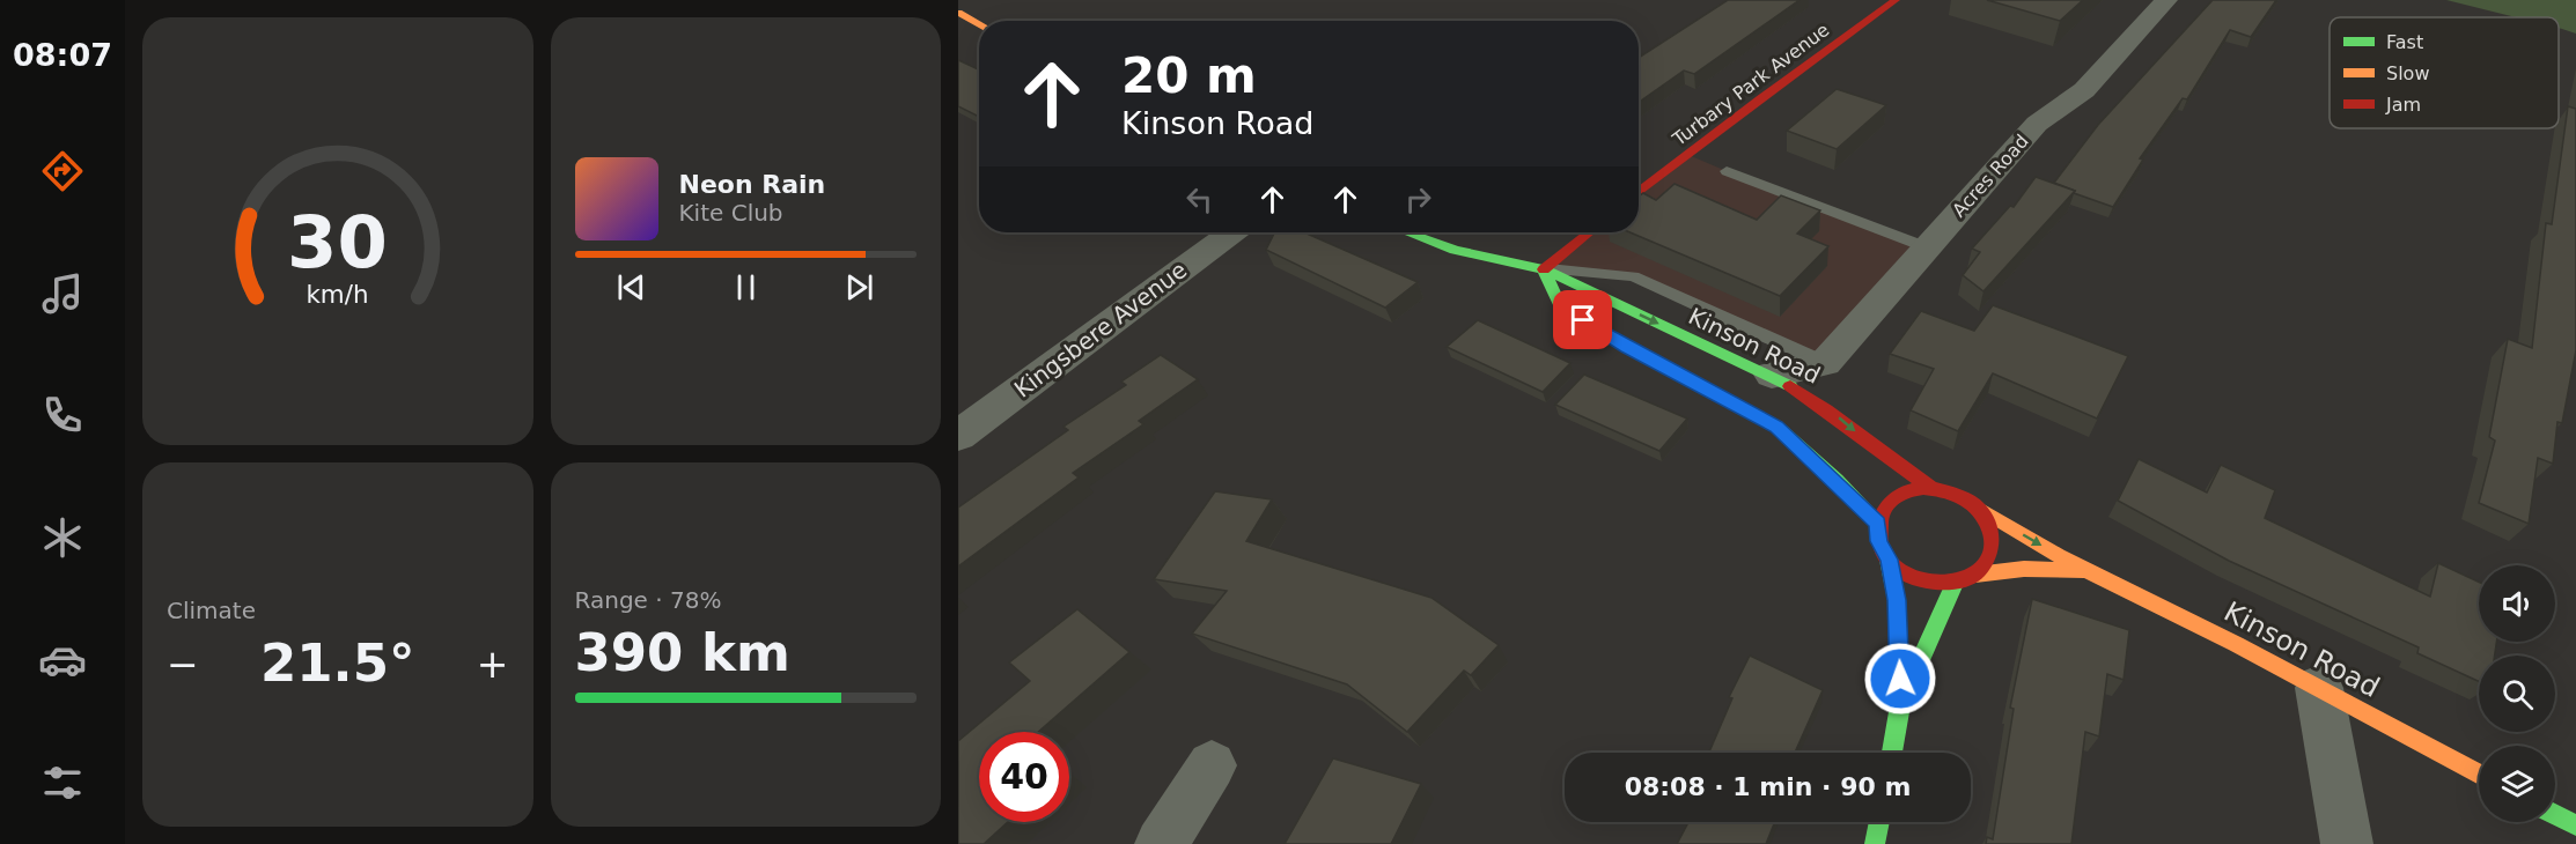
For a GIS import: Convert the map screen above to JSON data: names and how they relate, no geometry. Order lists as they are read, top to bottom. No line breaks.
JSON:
{"streets":{"street":["Turbary Park Avenue","Acres Road","Kingsbere Avenue","Kinson Road"]},"legend":["Fast","Slow","Jam"],"page":{"tabs":"08:07","turn":["20 m","Kinson Road"],"song":["Neon Rain","Kite Club"],"tile":["Climate",["Range · 78%","390 km"]],"heat":["−","21.5°","+"],"limit":"40","trip":"08:08 · 1 min · 90 m","gauge":["30","km/h"]}}
